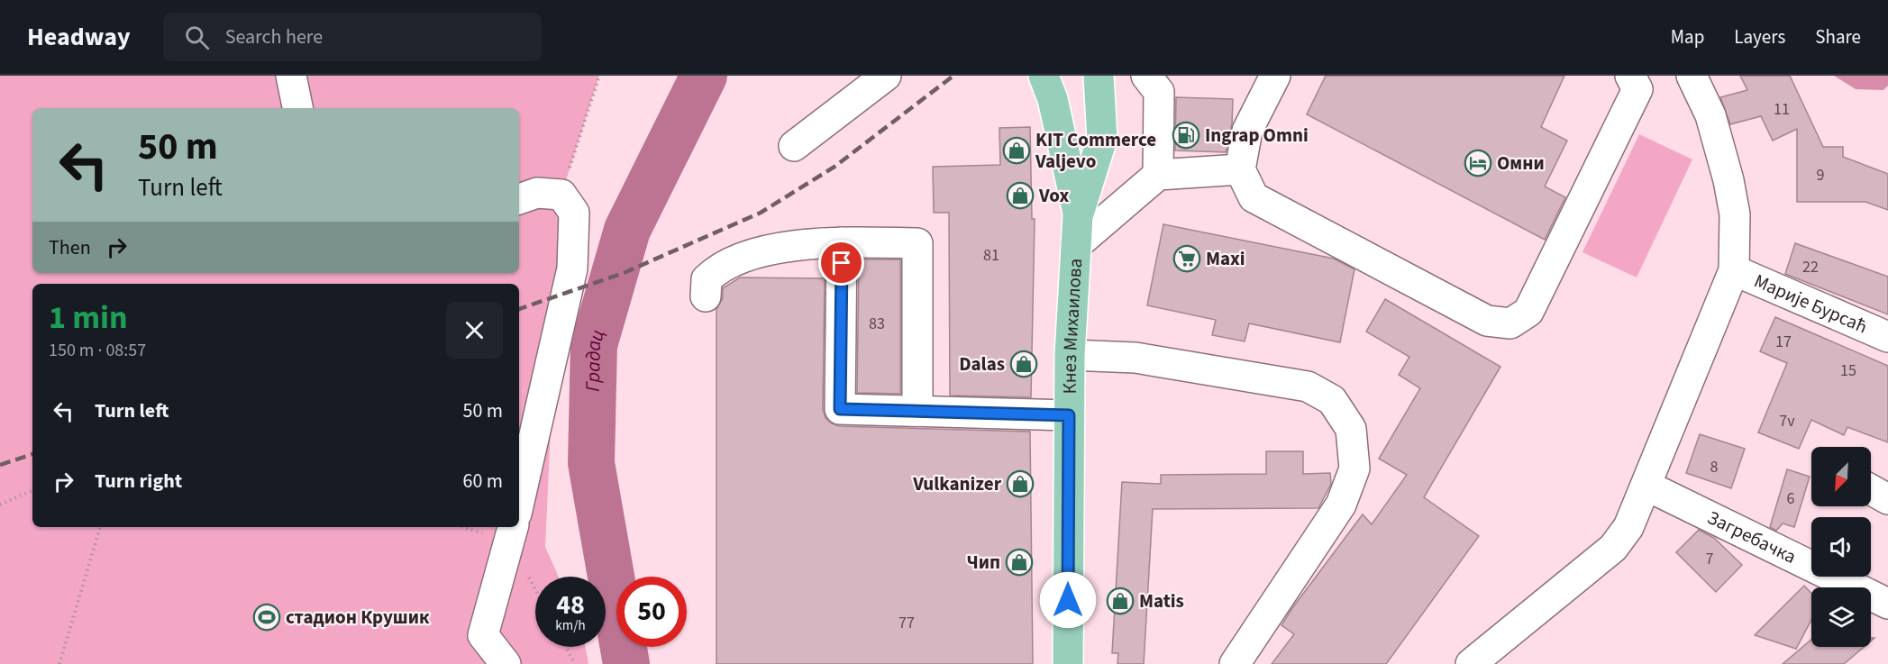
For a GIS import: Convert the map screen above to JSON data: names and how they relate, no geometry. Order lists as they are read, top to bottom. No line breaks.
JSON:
{"streets":{"main road":["Кнез Михаилова"],"street":["Марије Бурсаћ","Загребачка"]},"water":["Градац"],"places":{"fuel station":["Ingrap Omni"],"shop":["KIT Commerce Valjevo","Vox","Dalas","Vulkanizer","Чип","Matis"],"hotel":["Омни"],"supermarket":["Maxi"],"sports":["стадион Крушик"]},"house_numbers":["11","9","81","22","83","17","15","7v","8","6","7","77"],"north":"bottom left","page":{"header":"Headway","search":"Search here","nav":["Map","Layers","Share"],"turn":["50 m","Turn left"],"then":"Then","heading":["1 min","150 m · 08:57"],"list":[{"name":"Turn left","value":"50 m"},{"name":"Turn right","value":"60 m"}],"speed":"48 km/h","limit":"50"}}
